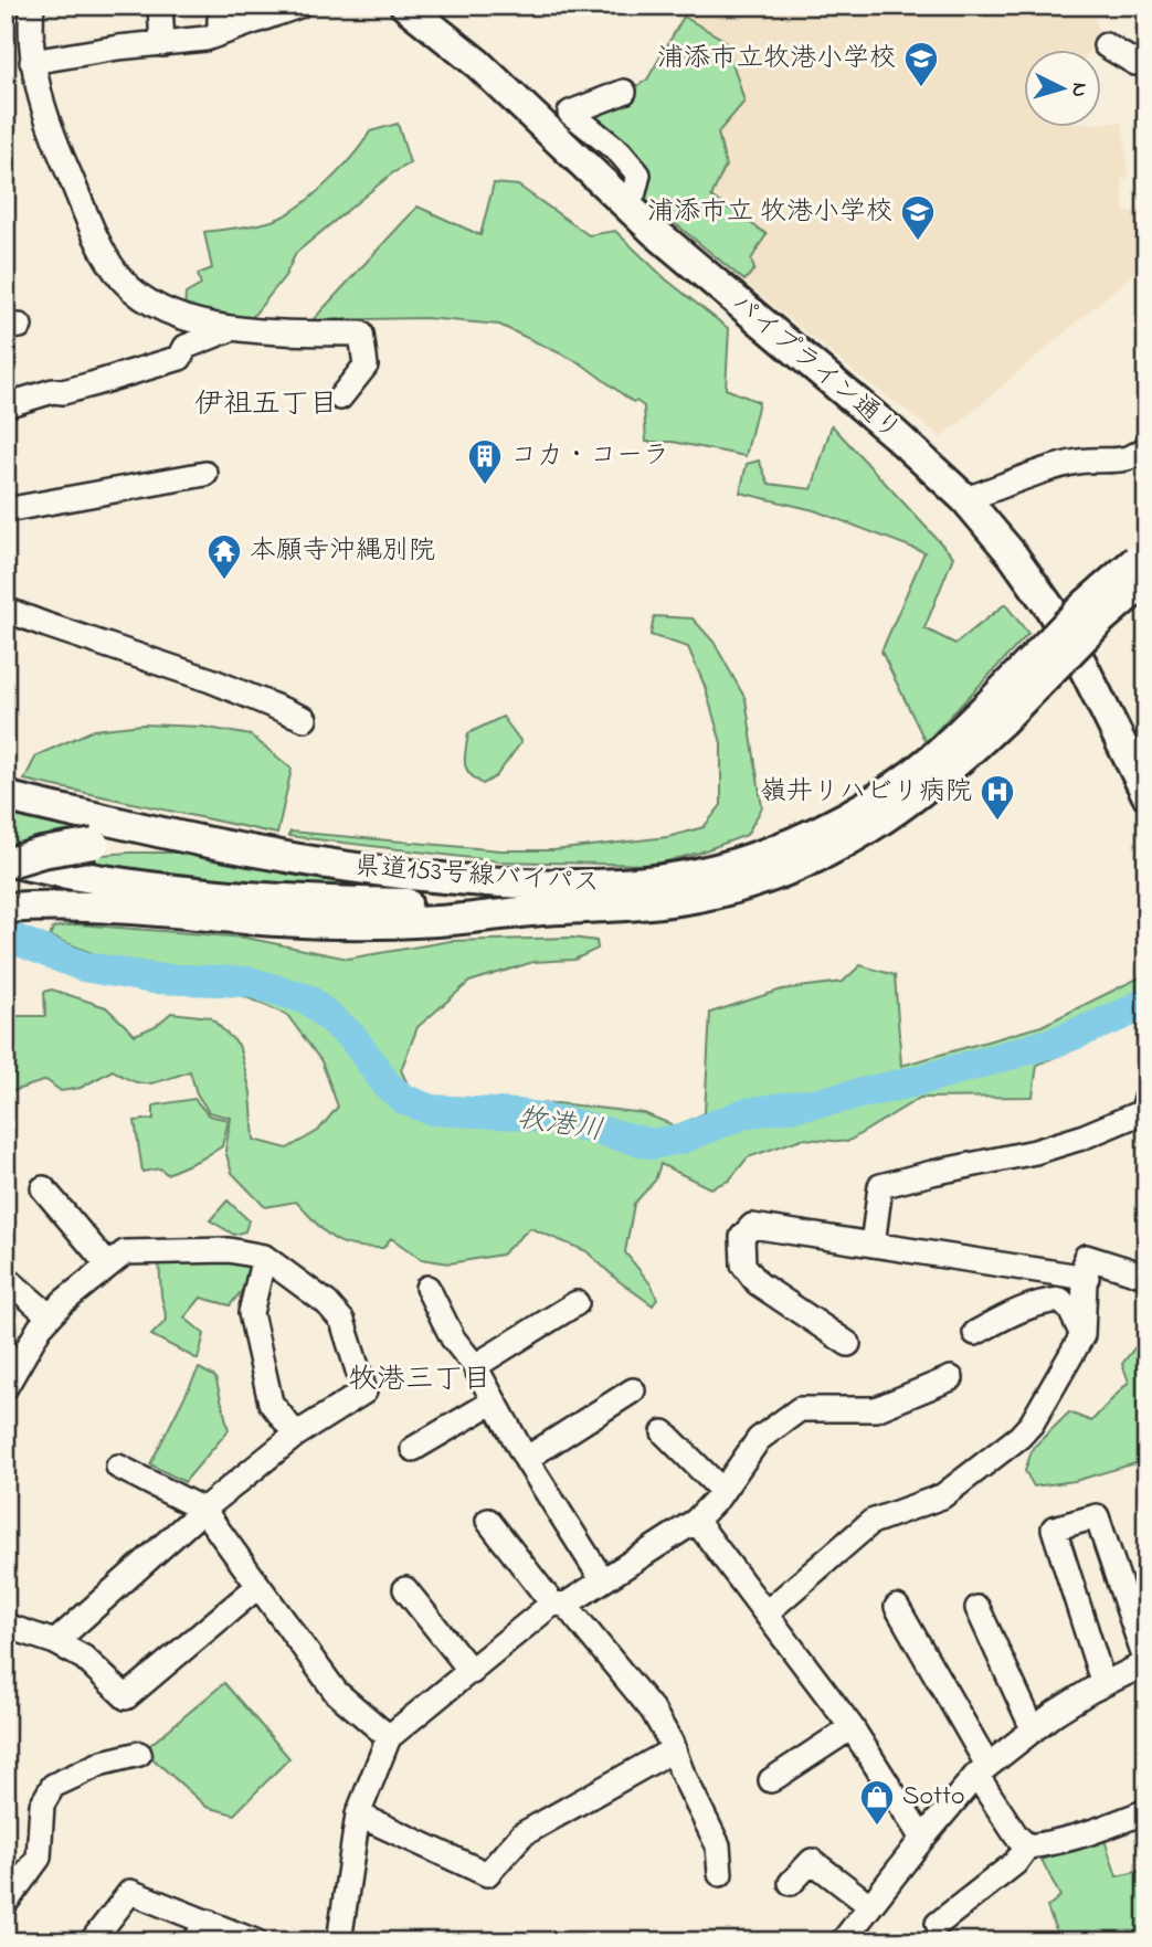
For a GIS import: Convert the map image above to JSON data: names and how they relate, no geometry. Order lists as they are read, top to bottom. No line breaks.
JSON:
{"streets":{"main road":["パイプライン通り","県道153号線バイパス"]},"districts":["伊祖五丁目","牧港三丁目"],"water":["牧港川"],"places":{"school or university":["浦添市立牧港小学校","浦添市立 牧港小学校"],"building":["コカ・コーラ"],"temple":["本願寺沖縄別院"],"hospital":["嶺井リハビリ病院"],"shop":["Sotto"]},"north":"right"}
